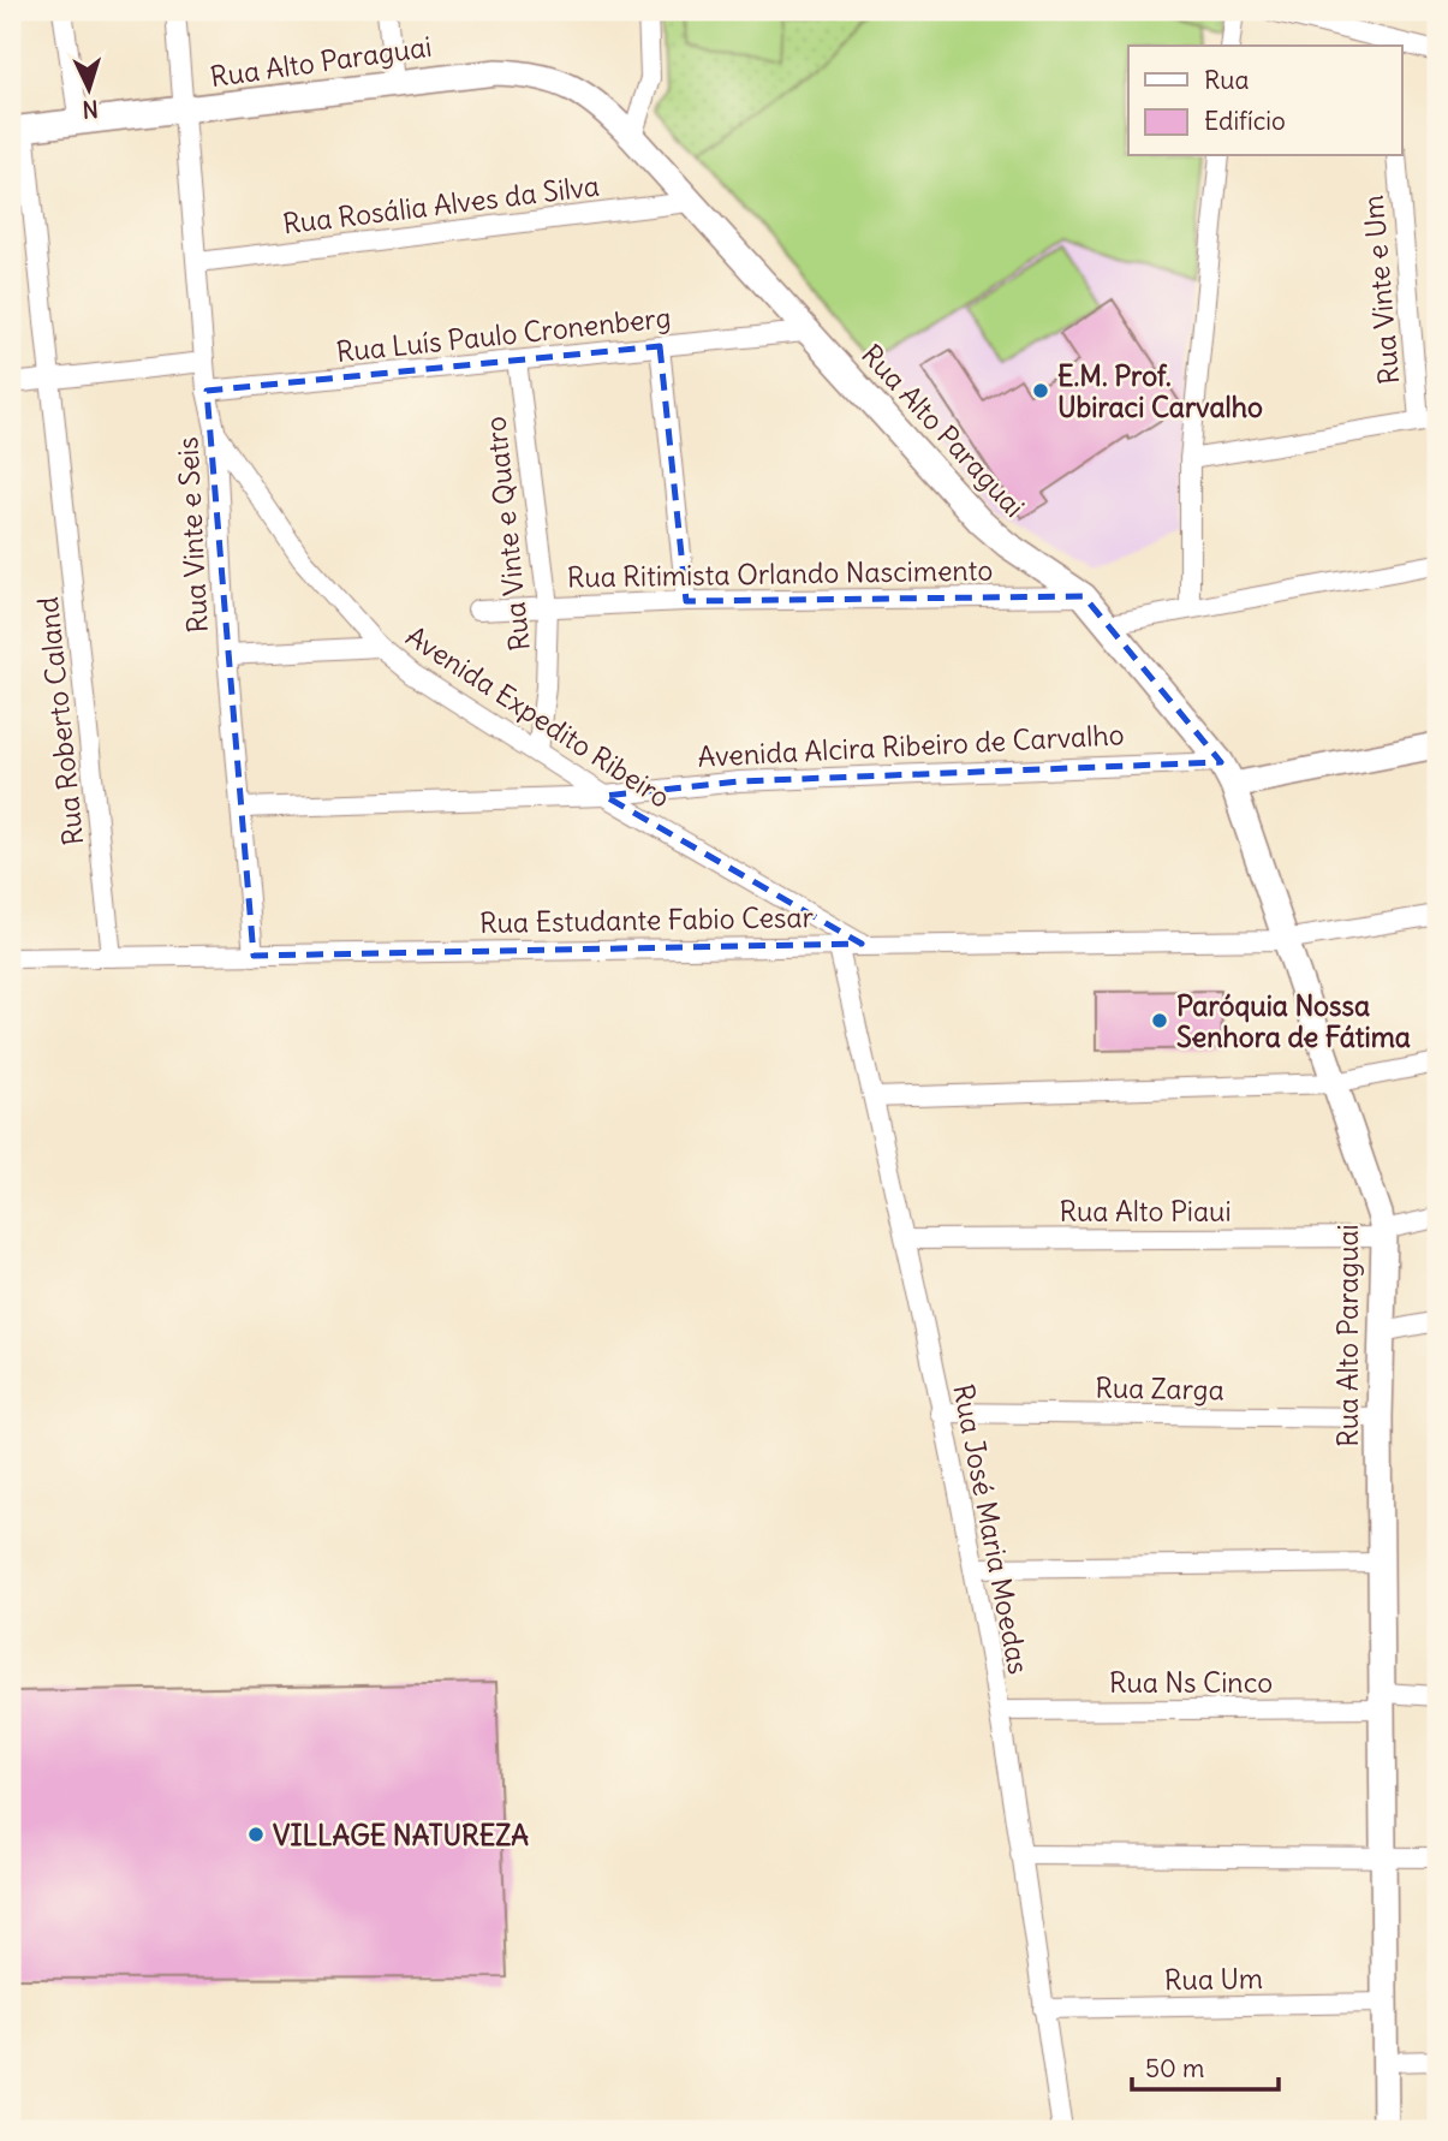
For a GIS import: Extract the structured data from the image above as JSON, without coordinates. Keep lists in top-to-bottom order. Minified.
{"streets":{"street":["Rua Alto Paraguai","Rua Rosália Alves da Silva","Rua Vinte e Um","Rua Luís Paulo Cronenberg","Rua Vinte e Quatro","Rua Vinte e Seis","Rua Ritimista Orlando Nascimento","Avenida Expedito Ribeiro","Rua Roberto Caland","Avenida Alcira Ribeiro de Carvalho","Rua Estudante Fabio Cesar","Rua Alto Piaui","Rua Zarga","Rua José Maria Moedas","Rua Ns Cinco","Rua Um"]},"crossings":[["Rua Alto Paraguai","Rua Rosália Alves da Silva"],["Rua Alto Paraguai","Rua Luís Paulo Cronenberg"],["Rua Alto Paraguai","Rua Vinte e Seis"],["Rua Alto Paraguai","Rua Ritimista Orlando Nascimento"],["Rua Alto Paraguai","Rua Roberto Caland"],["Rua Alto Paraguai","Avenida Alcira Ribeiro de Carvalho"],["Rua Alto Paraguai","Rua Estudante Fabio Cesar"],["Rua Alto Paraguai","Rua Alto Piaui"],["Rua Alto Paraguai","Rua Zarga"],["Rua Alto Paraguai","Rua Ns Cinco"],["Rua Alto Paraguai","Rua Um"],["Rua Rosália Alves da Silva","Rua Vinte e Seis"],["Rua Luís Paulo Cronenberg","Rua Vinte e Quatro"],["Rua Luís Paulo Cronenberg","Rua Vinte e Seis"],["Rua Vinte e Quatro","Rua Ritimista Orlando Nascimento"],["Rua Vinte e Quatro","Avenida Expedito Ribeiro"],["Rua Vinte e Seis","Avenida Expedito Ribeiro"],["Rua Vinte e Seis","Avenida Alcira Ribeiro de Carvalho"],["Rua Vinte e Seis","Rua Estudante Fabio Cesar"],["Avenida Expedito Ribeiro","Avenida Alcira Ribeiro de Carvalho"],["Avenida Expedito Ribeiro","Rua Estudante Fabio Cesar"],["Rua Roberto Caland","Rua Estudante Fabio Cesar"],["Rua Estudante Fabio Cesar","Rua José Maria Moedas"],["Rua Alto Piaui","Rua José Maria Moedas"],["Rua Zarga","Rua José Maria Moedas"],["Rua José Maria Moedas","Rua Ns Cinco"],["Rua José Maria Moedas","Rua Um"]],"places":["E.M. Prof. Ubiraci Carvalho","Paróquia Nossa Senhora de Fátima","VILLAGE NATUREZA"],"legend":["Rua","Edifício"],"scale_bar":"50 m","north":"bottom"}
